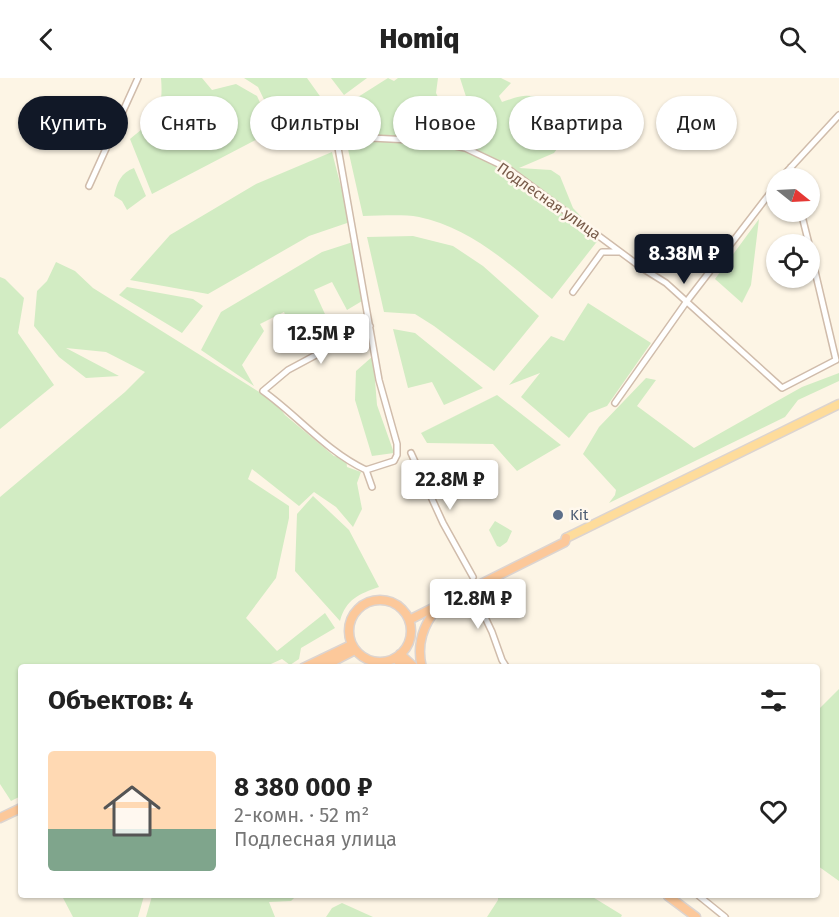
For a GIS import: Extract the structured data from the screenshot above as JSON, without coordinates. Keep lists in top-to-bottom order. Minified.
{"streets":{"street":["Подлесная улица"]},"places":["Kit"],"north":"right","page":{"header":"Homiq","chip":["Купить","Снять","Фильтры","Новое","Квартира","Дом"],"price":["8.38M ₽","12.5M ₽","22.8M ₽","12.8M ₽"],"heading":"Объектов: 4","list":[{"name":"8 380 000 ₽","note":"2-комн. · 52 m² · Подлесная улица"}]}}
